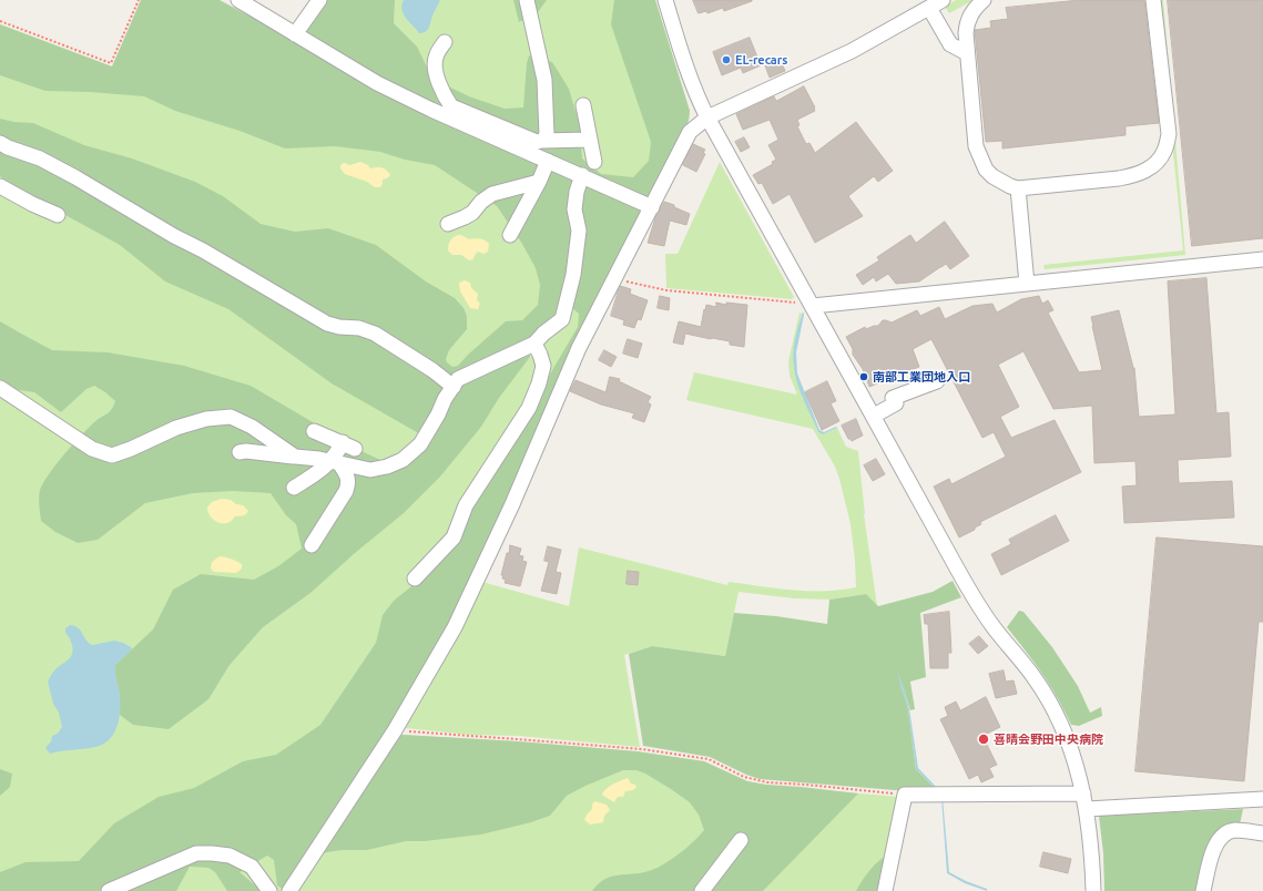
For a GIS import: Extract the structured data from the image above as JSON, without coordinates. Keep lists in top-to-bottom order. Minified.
{"places":["EL-recars","南部工業団地入口","喜晴会野田中央病院"]}
